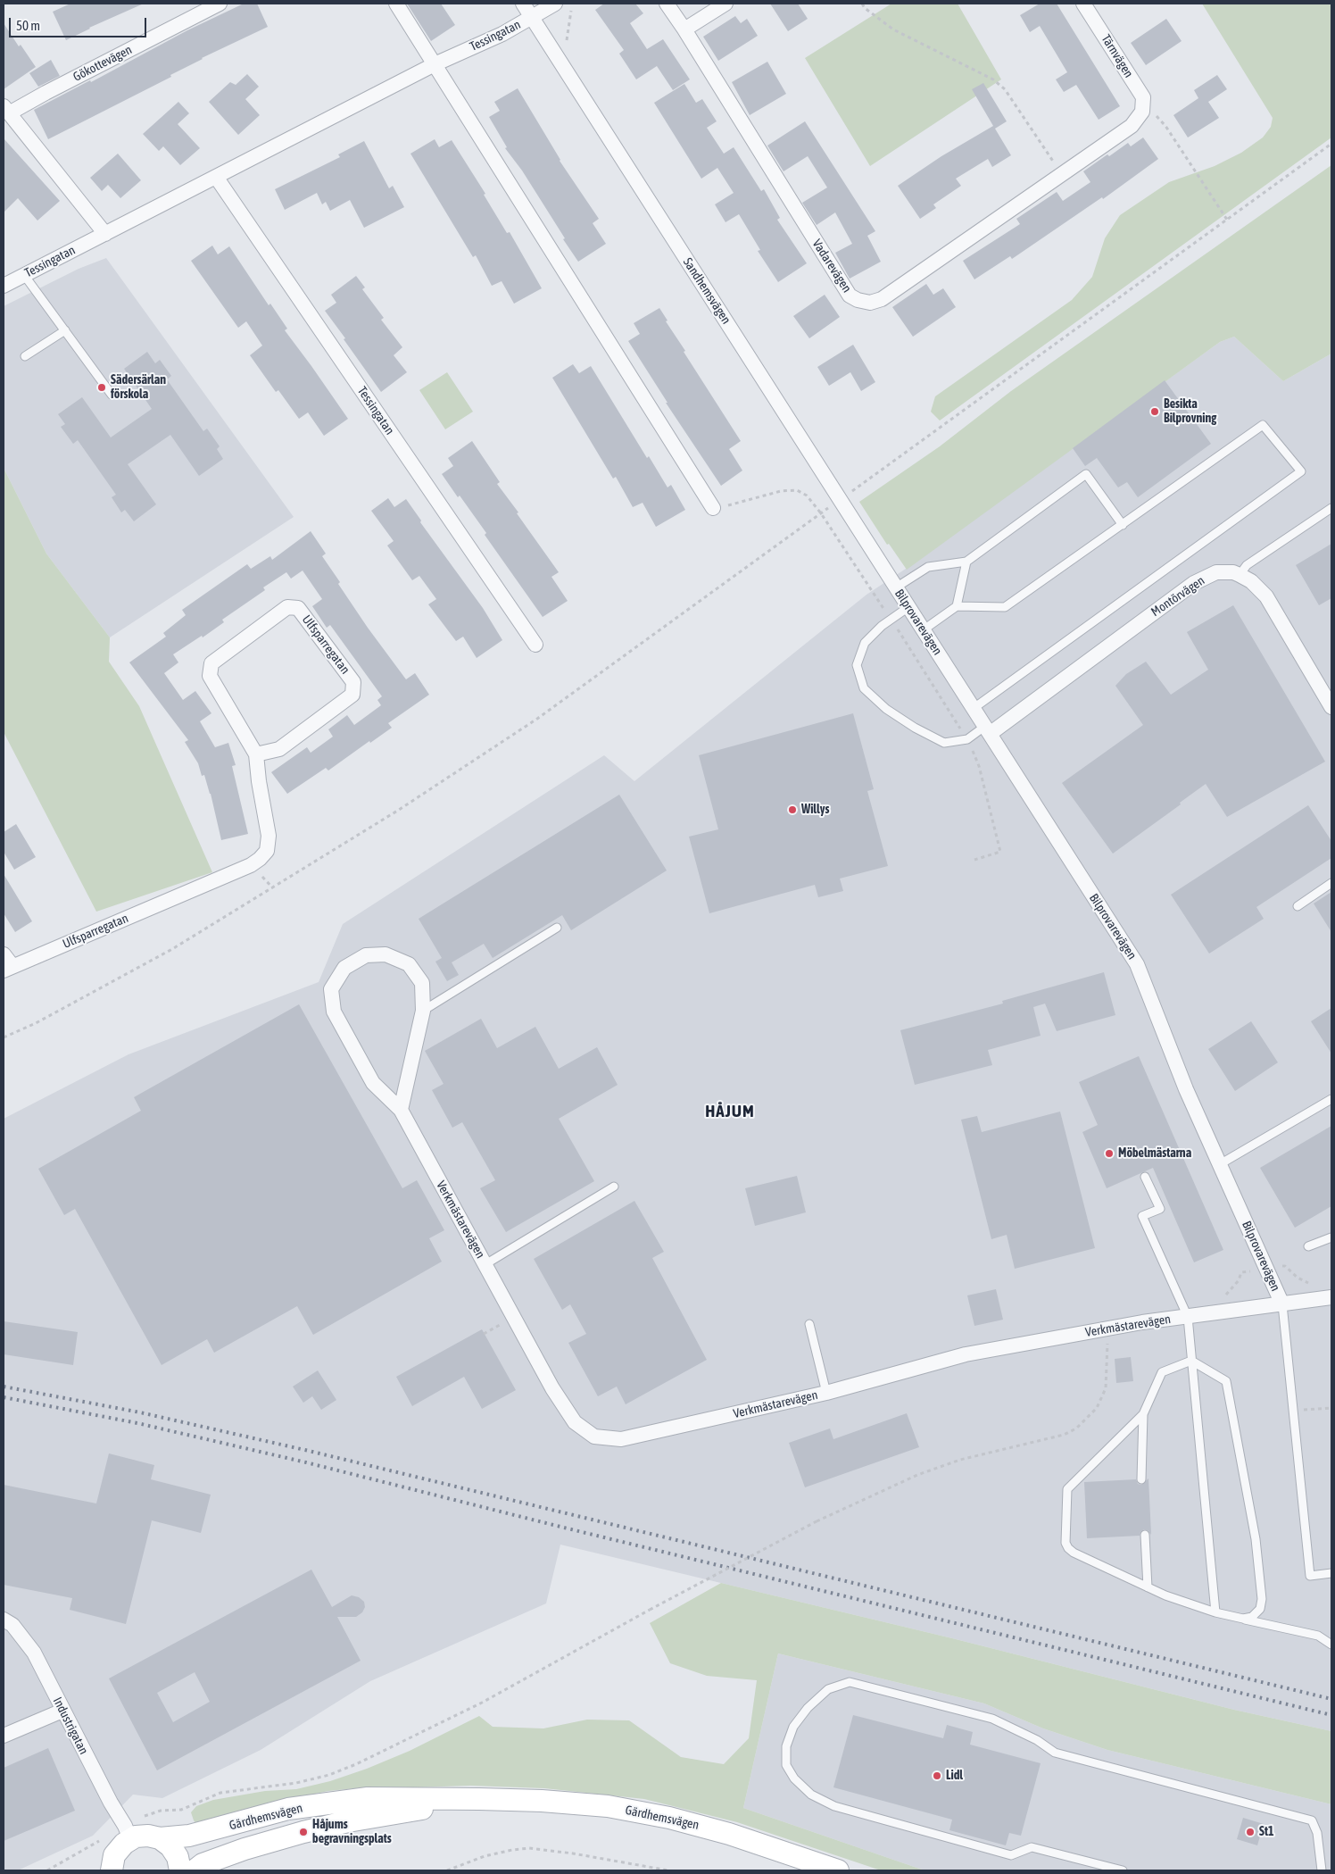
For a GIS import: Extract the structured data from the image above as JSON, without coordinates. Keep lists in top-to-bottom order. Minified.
{"streets":{"main road":["Gärdhemsvägen"],"street":["Tessingatan","Tärnvägen","Gökottevägen","Vadarevägen","Sandhemsvägen","Montörvägen","Bilprovarevägen","Ulfsparregatan","Verkmästarevägen","Industrigatan"]},"crossings":[["Tessingatan","Gökottevägen"],["Tessingatan","Sandhemsvägen"],["Tärnvägen","Vadarevägen"],["Sandhemsvägen","Bilprovarevägen"],["Montörvägen","Bilprovarevägen"],["Bilprovarevägen","Verkmästarevägen"],["Industrigatan","Gärdhemsvägen"]],"districts":["HÅJUM"],"places":["Sädersärlan förskola","Besikta Bilprovning","Willys","Möbelmästarna","Lidl","Håjums begravningsplats","St1"],"scale_bar":"50 m"}
